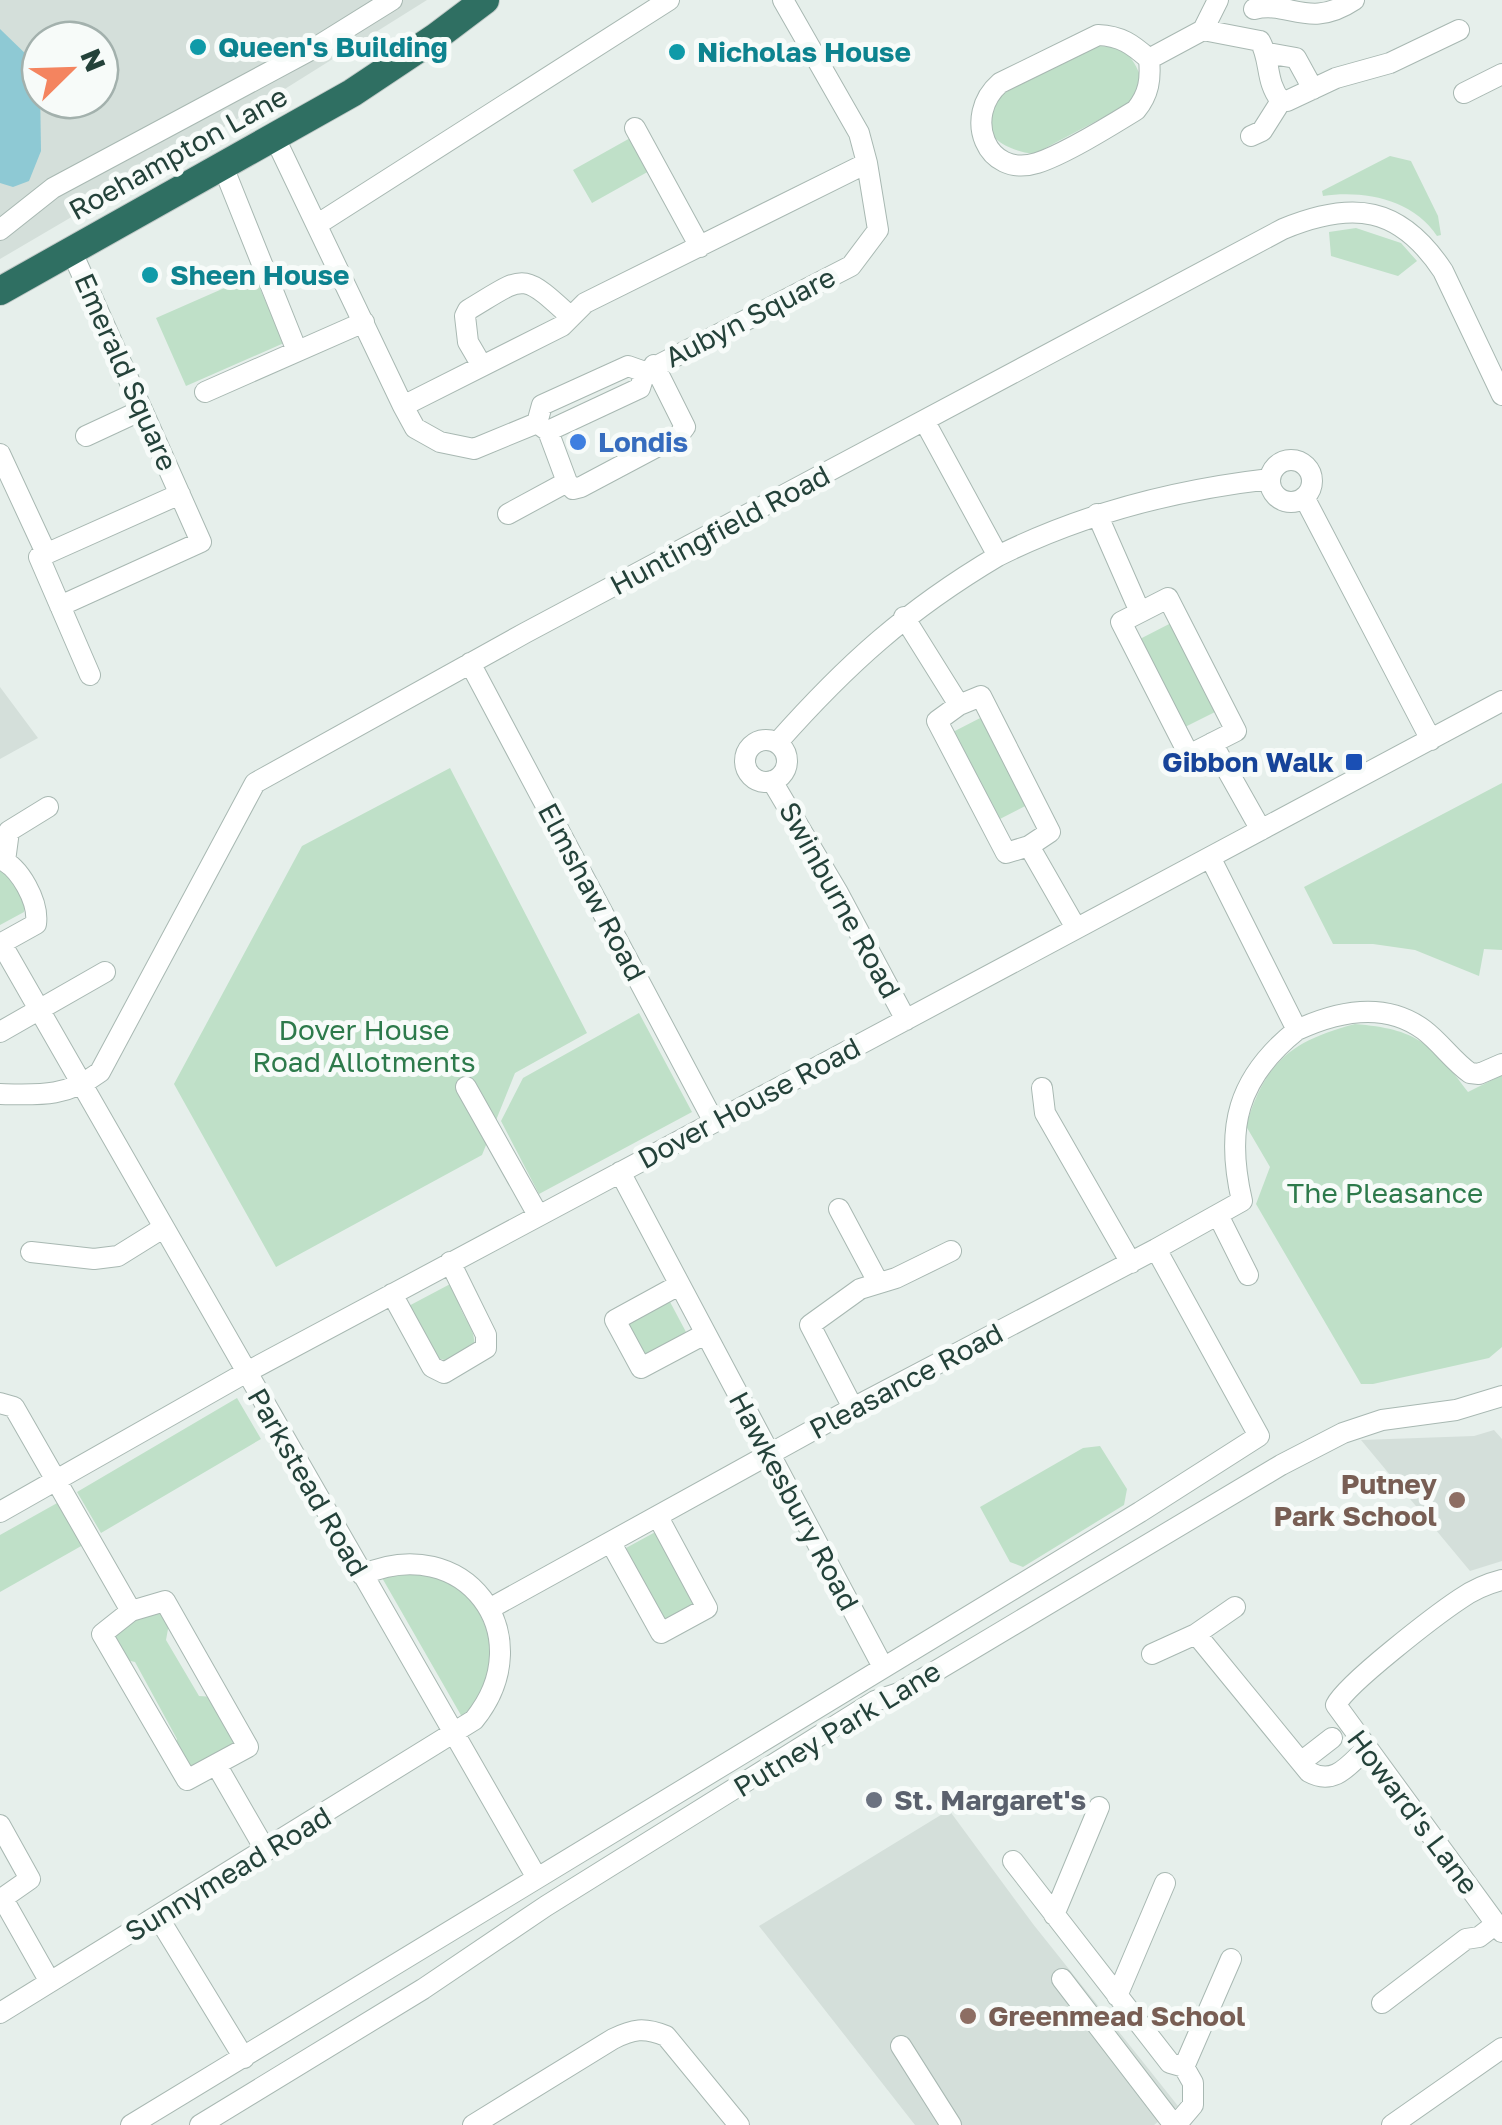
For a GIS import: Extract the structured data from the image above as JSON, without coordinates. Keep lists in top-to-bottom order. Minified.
{"streets":{"highway":["Roehampton Lane"],"street":["Aubyn Square","Emerald Square","Huntingfield Road","Elmshaw Road","Swinburne Road","Dover House Road","Pleasance Road","Parkstead Road","Hawkesbury Road","Putney Park Lane","Howard's Lane","Sunnymead Road"]},"crossings":[["Roehampton Lane","Aubyn Square"],["Roehampton Lane","Emerald Square"],["Huntingfield Road","Elmshaw Road"],["Huntingfield Road","Parkstead Road"],["Elmshaw Road","Dover House Road"],["Swinburne Road","Dover House Road"],["Dover House Road","Parkstead Road"],["Dover House Road","Hawkesbury Road"],["Pleasance Road","Hawkesbury Road"],["Pleasance Road","Putney Park Lane"],["Parkstead Road","Putney Park Lane"],["Parkstead Road","Sunnymead Road"],["Hawkesbury Road","Putney Park Lane"]],"parks":["Dover House Road Allotments","The Pleasance"],"places":{"other":["Queen's Building","Nicholas House","Sheen House","Londis","Putney Park School","St. Margaret's","Greenmead School"],"transit":["Gibbon Walk"]},"north":"top right"}
